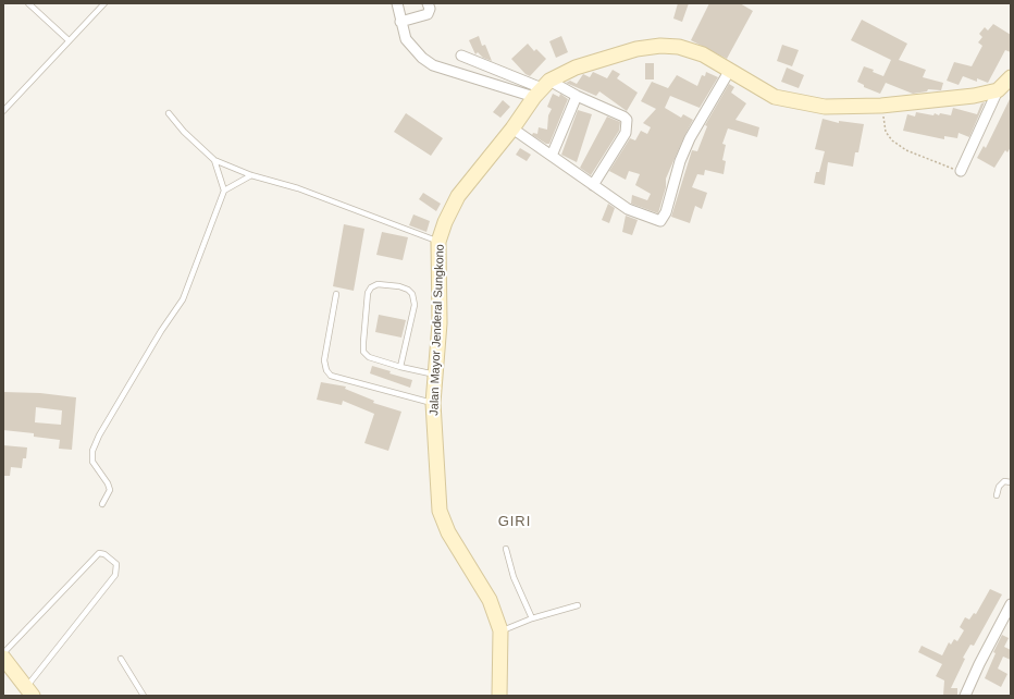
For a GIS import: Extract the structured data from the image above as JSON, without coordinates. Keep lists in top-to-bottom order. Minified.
{"streets":{"main road":["Jalan Mayor Jenderal Sungkono"]},"districts":["GIRI"]}
